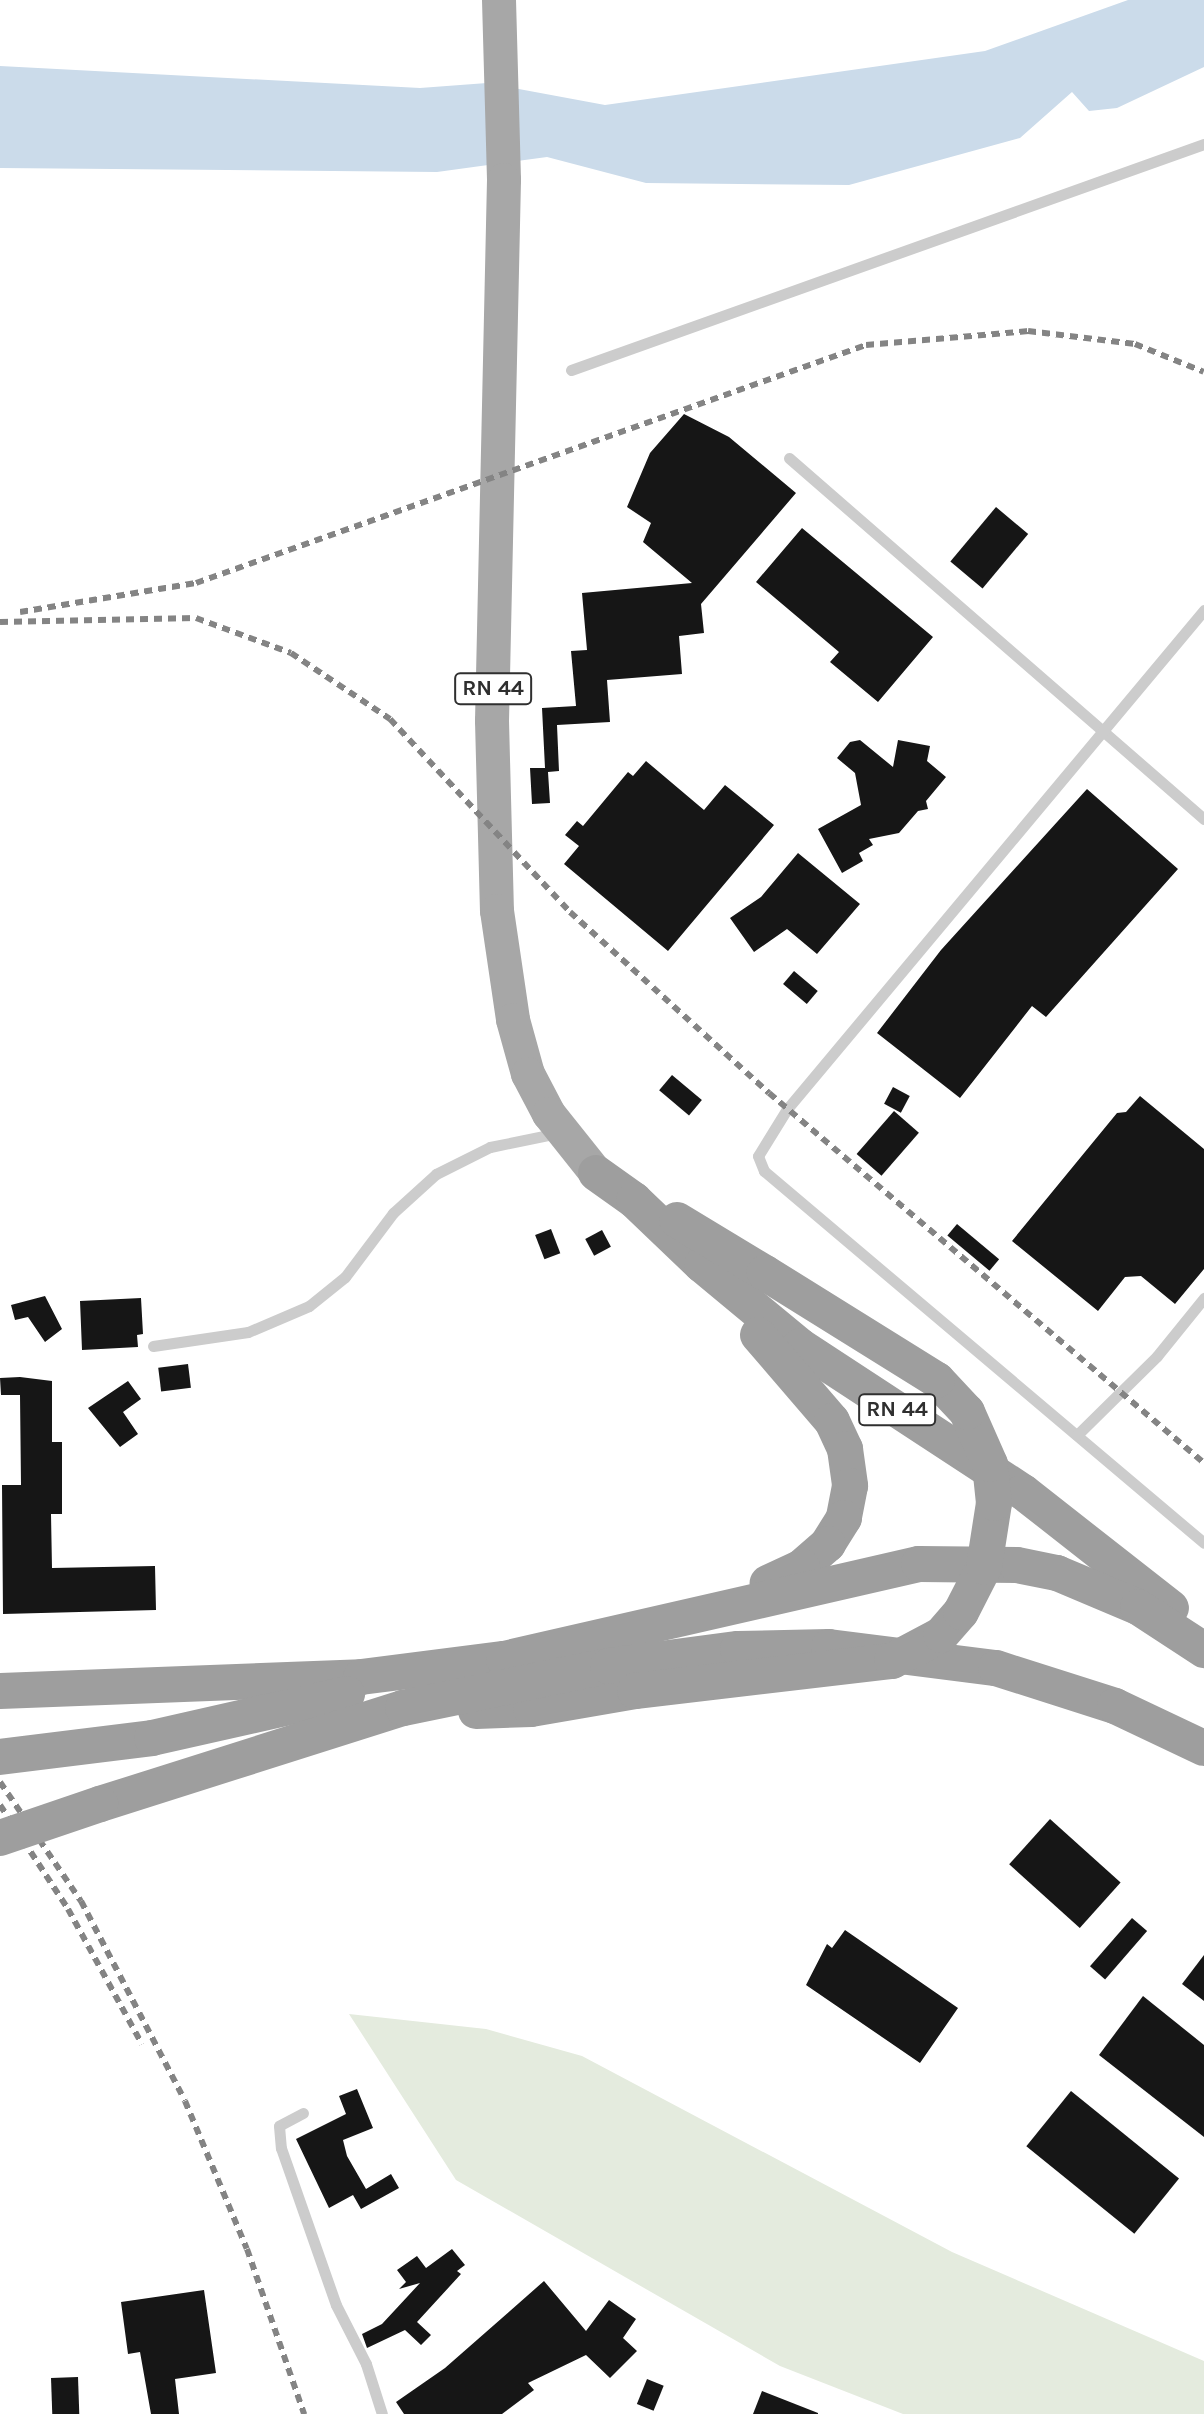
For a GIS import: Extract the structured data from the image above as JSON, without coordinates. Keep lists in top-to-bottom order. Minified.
{"streets":{"highway":["RN 44"]}}
